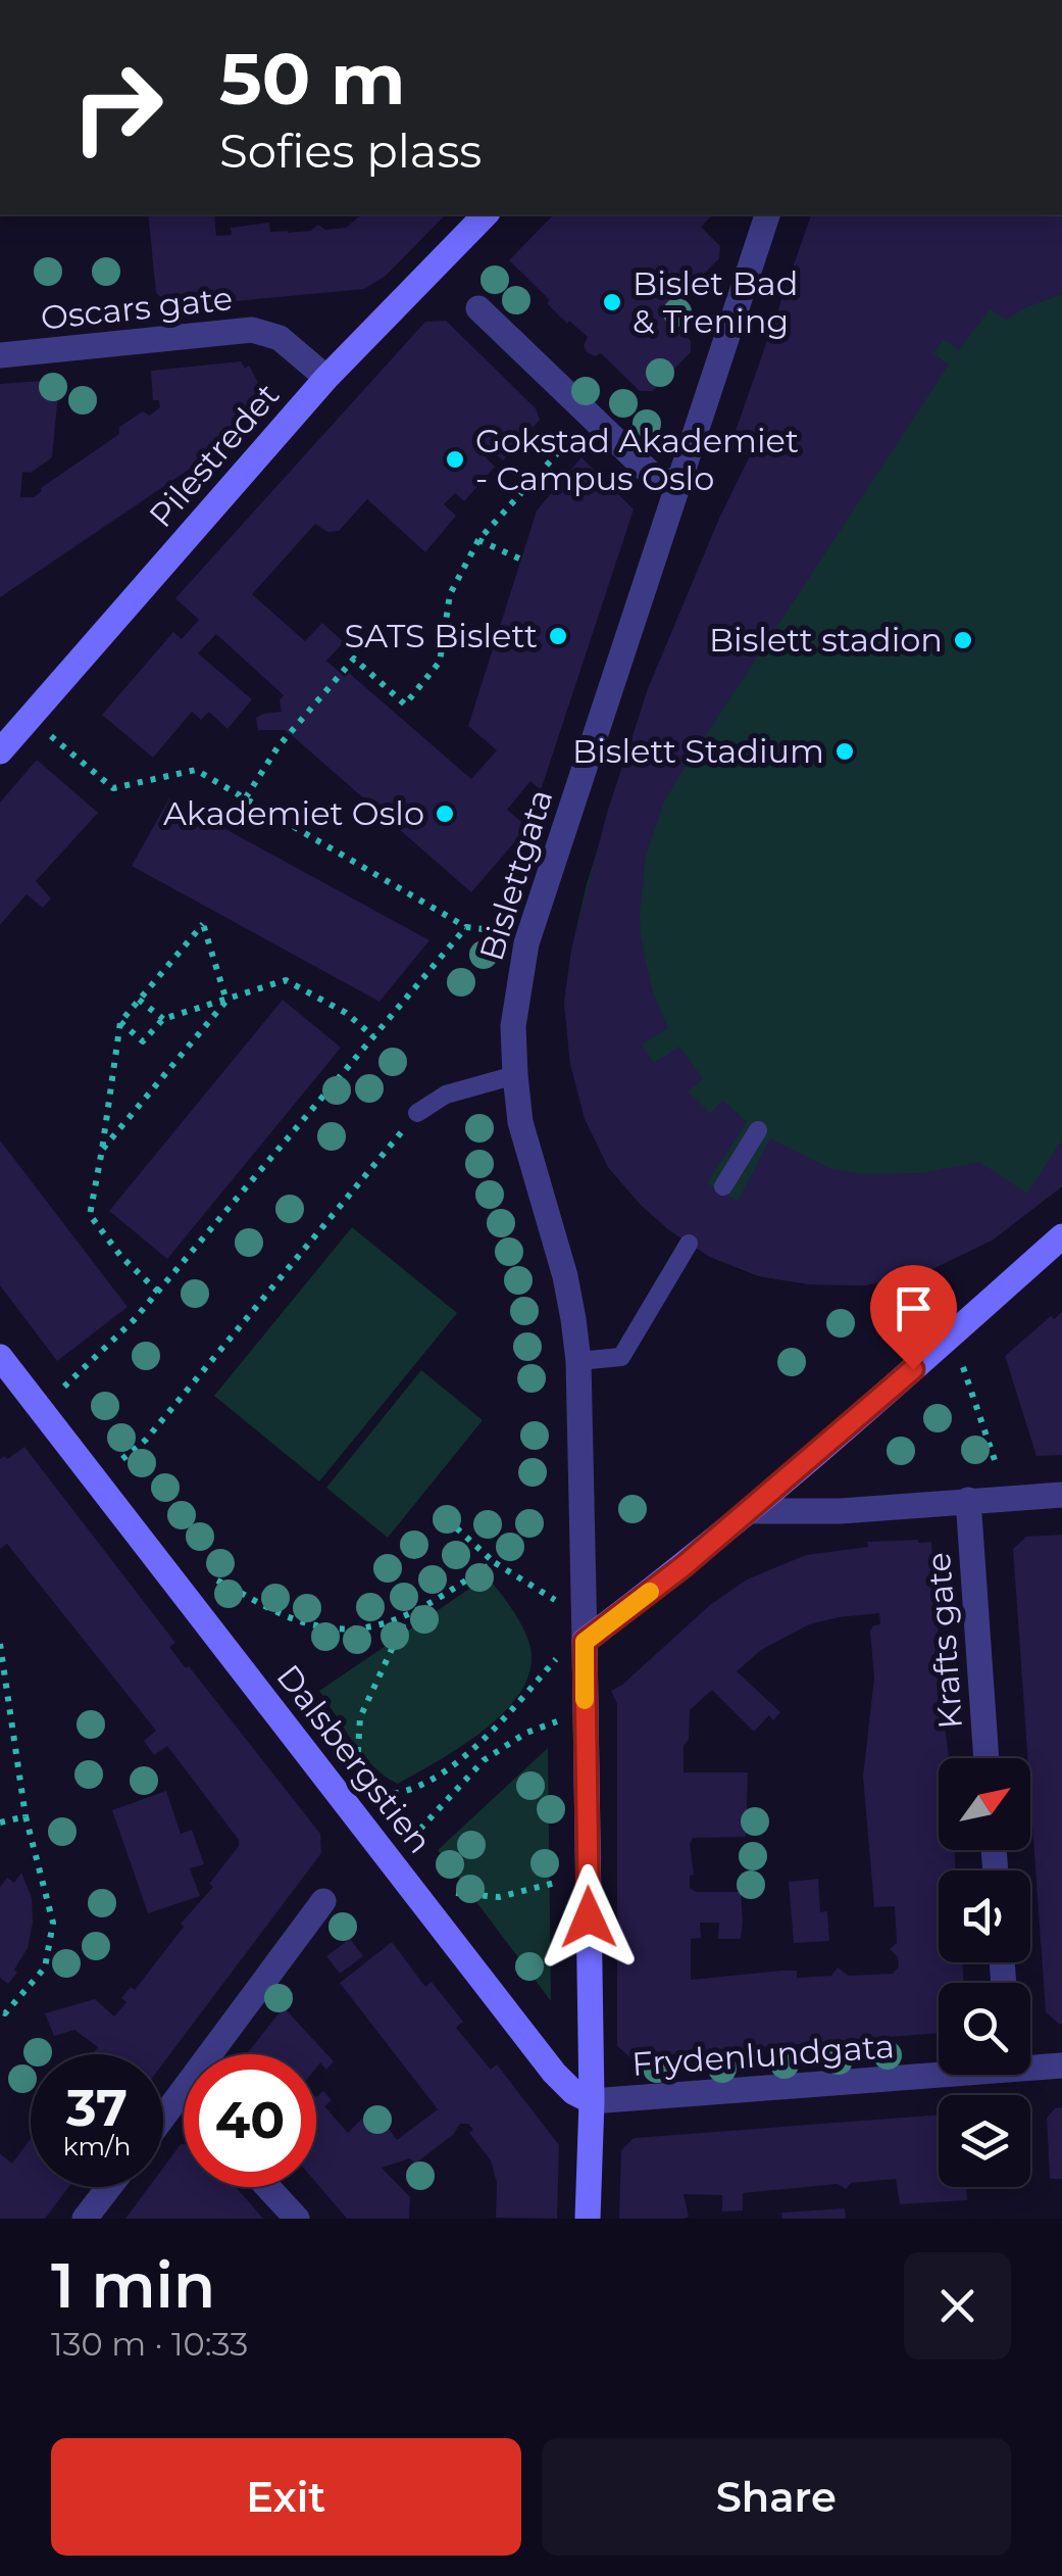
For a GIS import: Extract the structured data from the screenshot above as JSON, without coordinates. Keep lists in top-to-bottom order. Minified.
{"streets":{"street":["Oscars gate","Pilestredet","Bislettgata","Krafts gate","Dalsbergstien","Frydenlundgata"]},"crossings":[["Oscars gate","Pilestredet"],["Dalsbergstien","Frydenlundgata"]],"places":["Bislet Bad & Trening","Gokstad Akademiet - Campus Oslo","SATS Bislett","Bislett stadion","Bislett Stadium","Akademiet Oslo"],"north":"top right","page":{"turn":["50 m","Sofies plass"],"speed":"37 km/h","limit":"40","heading":["1 min","130 m · 10:33"],"buttons":["Exit","Share"]}}
